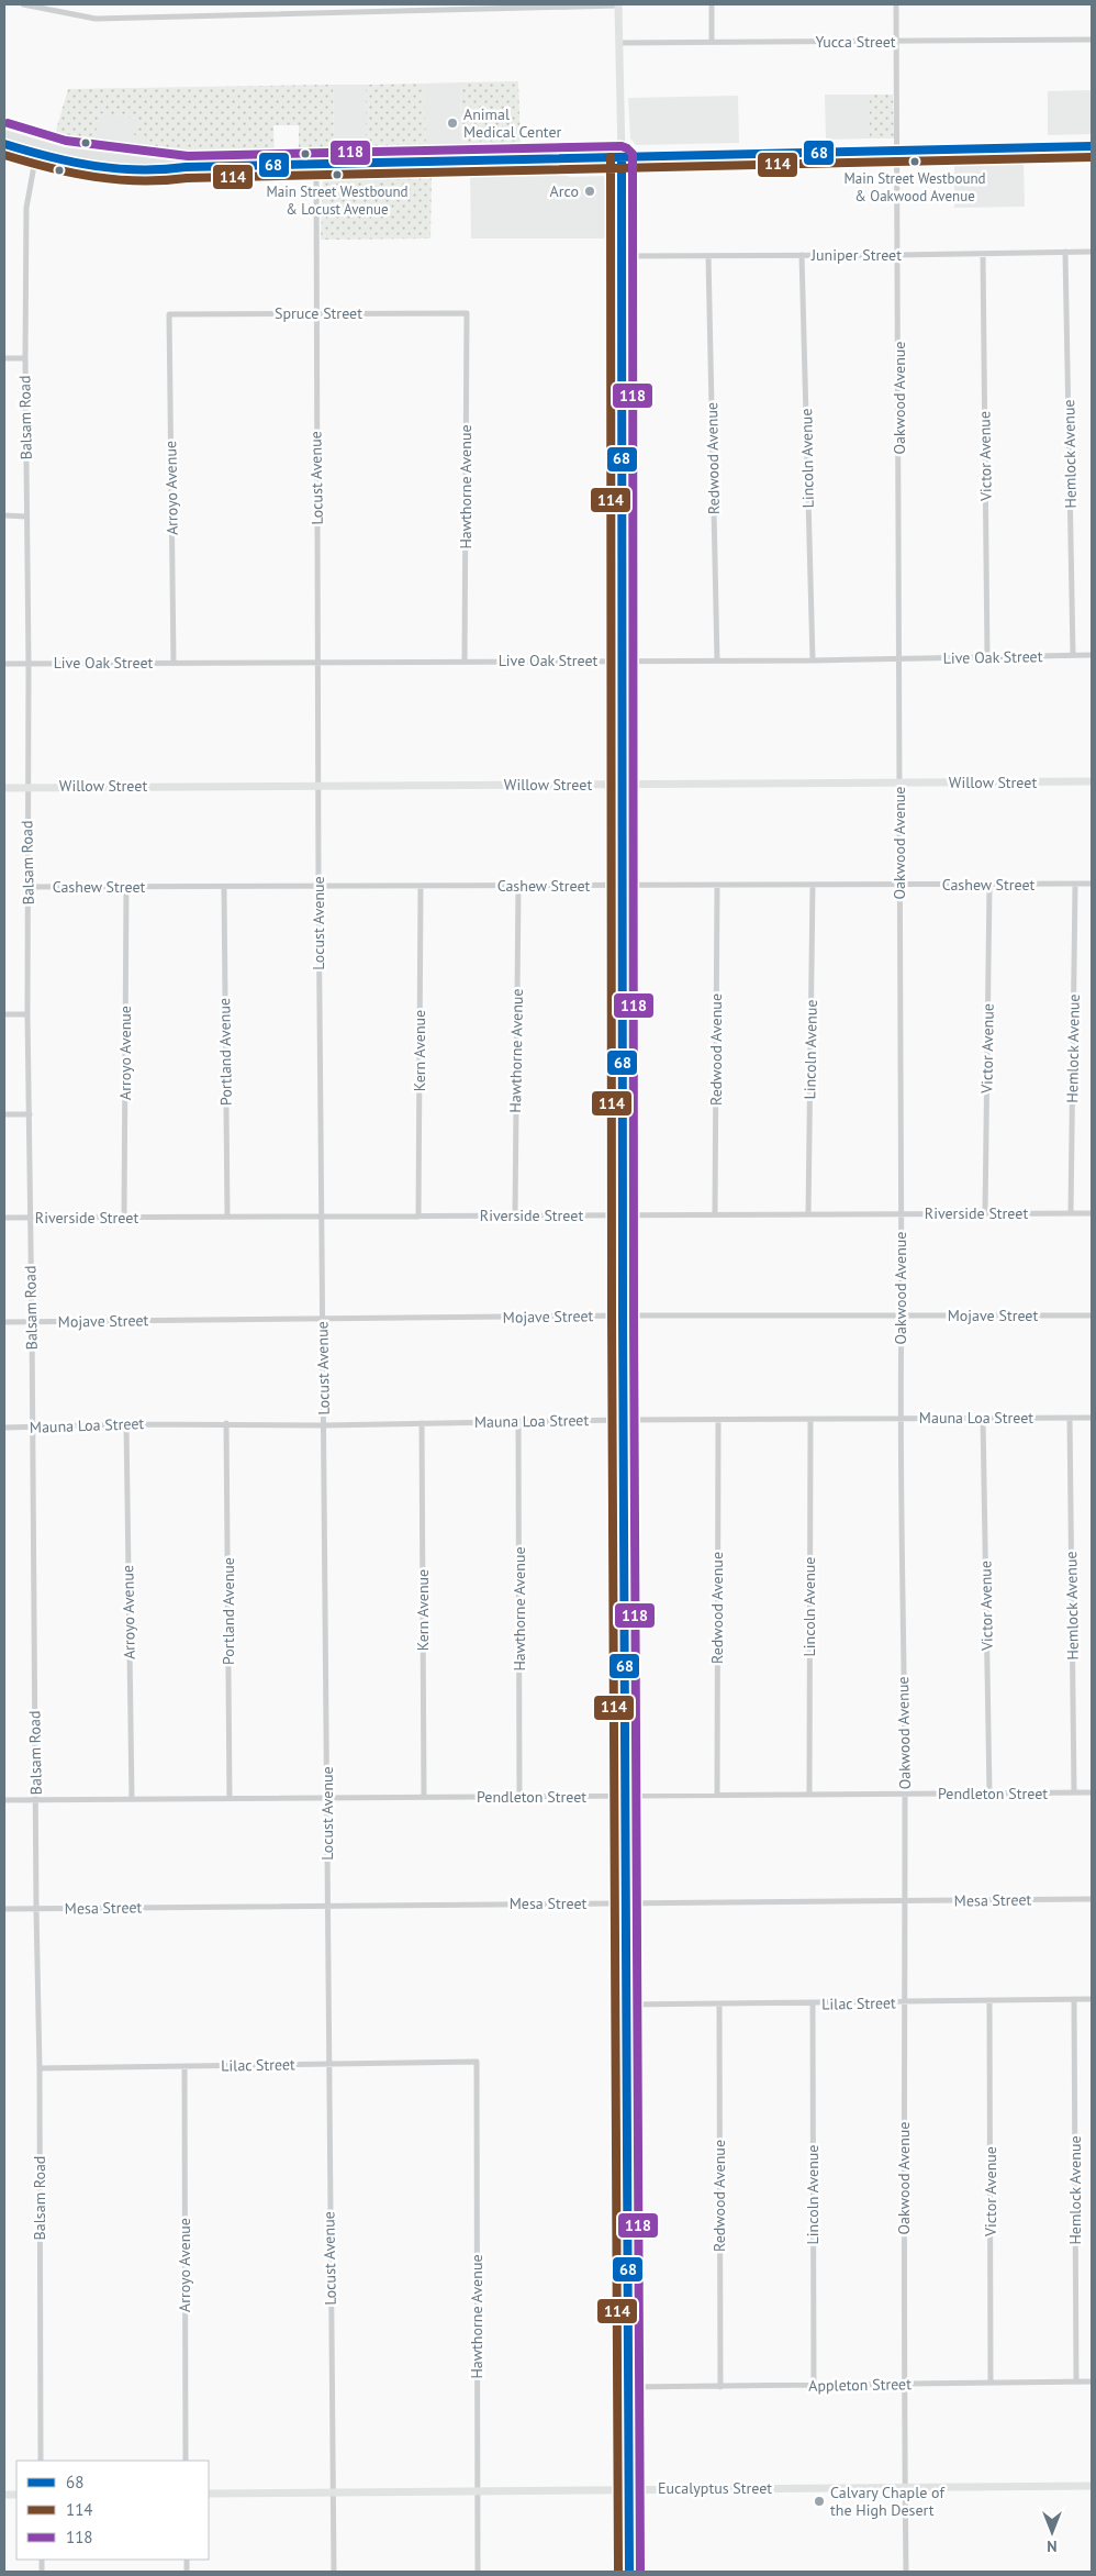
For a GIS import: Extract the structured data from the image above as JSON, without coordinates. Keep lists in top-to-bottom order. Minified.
{"streets":{"street":["Yucca Street","Juniper Street","Spruce Street","Oakwood Avenue","Balsam Road","Hemlock Avenue","Victor Avenue","Redwood Avenue","Lincoln Avenue","Locust Avenue","Hawthorne Avenue","Arroyo Avenue","Live Oak Street","Willow Street","Cashew Street","Kern Avenue","Portland Avenue","Riverside Street","Mojave Street","Mauna Loa Street","Pendleton Street","Mesa Street","Lilac Street","Appleton Street","Eucalyptus Street"]},"crossings":[["Yucca Street","Oakwood Avenue"],["Juniper Street","Oakwood Avenue"],["Juniper Street","Hemlock Avenue"],["Juniper Street","Victor Avenue"],["Juniper Street","Redwood Avenue"],["Juniper Street","Lincoln Avenue"],["Spruce Street","Locust Avenue"],["Spruce Street","Hawthorne Avenue"],["Spruce Street","Arroyo Avenue"],["Oakwood Avenue","Live Oak Street"],["Oakwood Avenue","Willow Street"],["Oakwood Avenue","Cashew Street"],["Oakwood Avenue","Riverside Street"],["Oakwood Avenue","Mojave Street"],["Oakwood Avenue","Mauna Loa Street"],["Oakwood Avenue","Pendleton Street"],["Oakwood Avenue","Mesa Street"],["Oakwood Avenue","Lilac Street"],["Oakwood Avenue","Appleton Street"],["Oakwood Avenue","Eucalyptus Street"],["Balsam Road","Live Oak Street"],["Balsam Road","Willow Street"],["Balsam Road","Cashew Street"],["Balsam Road","Riverside Street"],["Balsam Road","Mojave Street"],["Balsam Road","Mauna Loa Street"],["Balsam Road","Pendleton Street"],["Balsam Road","Mesa Street"],["Balsam Road","Lilac Street"],["Hemlock Avenue","Live Oak Street"],["Hemlock Avenue","Cashew Street"],["Hemlock Avenue","Riverside Street"],["Hemlock Avenue","Mauna Loa Street"],["Hemlock Avenue","Pendleton Street"],["Hemlock Avenue","Lilac Street"],["Hemlock Avenue","Appleton Street"],["Victor Avenue","Live Oak Street"],["Victor Avenue","Cashew Street"],["Victor Avenue","Riverside Street"],["Victor Avenue","Mauna Loa Street"],["Victor Avenue","Pendleton Street"],["Victor Avenue","Lilac Street"],["Victor Avenue","Appleton Street"],["Redwood Avenue","Live Oak Street"],["Redwood Avenue","Cashew Street"],["Redwood Avenue","Riverside Street"],["Redwood Avenue","Mauna Loa Street"],["Redwood Avenue","Pendleton Street"],["Redwood Avenue","Lilac Street"],["Redwood Avenue","Appleton Street"],["Lincoln Avenue","Live Oak Street"],["Lincoln Avenue","Cashew Street"],["Lincoln Avenue","Riverside Street"],["Lincoln Avenue","Mauna Loa Street"],["Lincoln Avenue","Pendleton Street"],["Lincoln Avenue","Lilac Street"],["Lincoln Avenue","Appleton Street"],["Locust Avenue","Live Oak Street"],["Locust Avenue","Willow Street"],["Locust Avenue","Cashew Street"],["Locust Avenue","Riverside Street"],["Locust Avenue","Mojave Street"],["Locust Avenue","Mauna Loa Street"],["Locust Avenue","Pendleton Street"],["Locust Avenue","Mesa Street"],["Locust Avenue","Lilac Street"],["Locust Avenue","Eucalyptus Street"],["Hawthorne Avenue","Live Oak Street"],["Hawthorne Avenue","Cashew Street"],["Hawthorne Avenue","Riverside Street"],["Hawthorne Avenue","Mauna Loa Street"],["Hawthorne Avenue","Pendleton Street"],["Hawthorne Avenue","Lilac Street"],["Hawthorne Avenue","Eucalyptus Street"],["Arroyo Avenue","Live Oak Street"],["Arroyo Avenue","Cashew Street"],["Arroyo Avenue","Riverside Street"],["Arroyo Avenue","Mauna Loa Street"],["Arroyo Avenue","Pendleton Street"],["Arroyo Avenue","Lilac Street"],["Cashew Street","Kern Avenue"],["Cashew Street","Portland Avenue"],["Kern Avenue","Riverside Street"],["Kern Avenue","Mauna Loa Street"],["Kern Avenue","Pendleton Street"],["Portland Avenue","Riverside Street"],["Portland Avenue","Mauna Loa Street"],["Portland Avenue","Pendleton Street"]],"places":["Animal Medical Center","Main Street Westbound & Oakwood Avenue","Main Street Westbound & Locust Avenue","Arco","Calvary Chaple of the High Desert"],"lines":["transit line 118","transit line 68","transit line 114"],"legend":["68","114","118"],"north":"bottom"}
